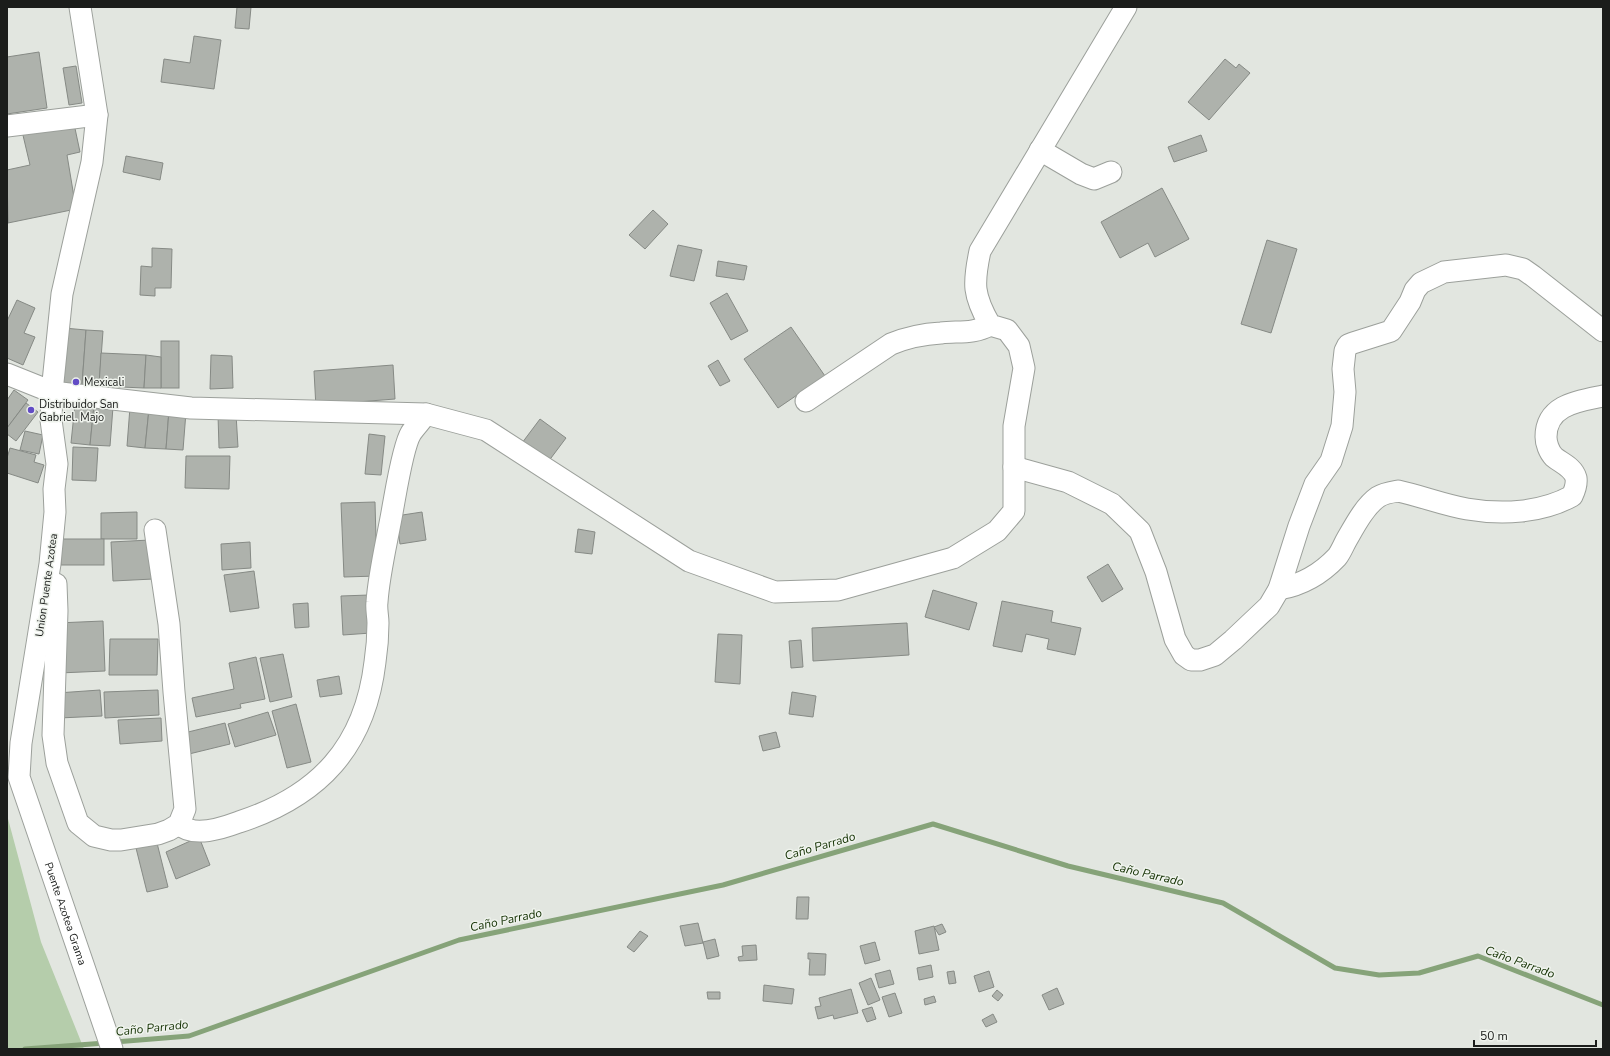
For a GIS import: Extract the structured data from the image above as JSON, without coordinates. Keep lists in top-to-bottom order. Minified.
{"streets":{"street":["Union Puente Azotea","Puente Azotea Grama"]},"crossings":[["Union Puente Azotea","Puente Azotea Grama"]],"water":["Caño Parrado"],"places":["Mexicali","Distribuidor San Gabriel. Majo"],"scale_bar":"50 m"}
